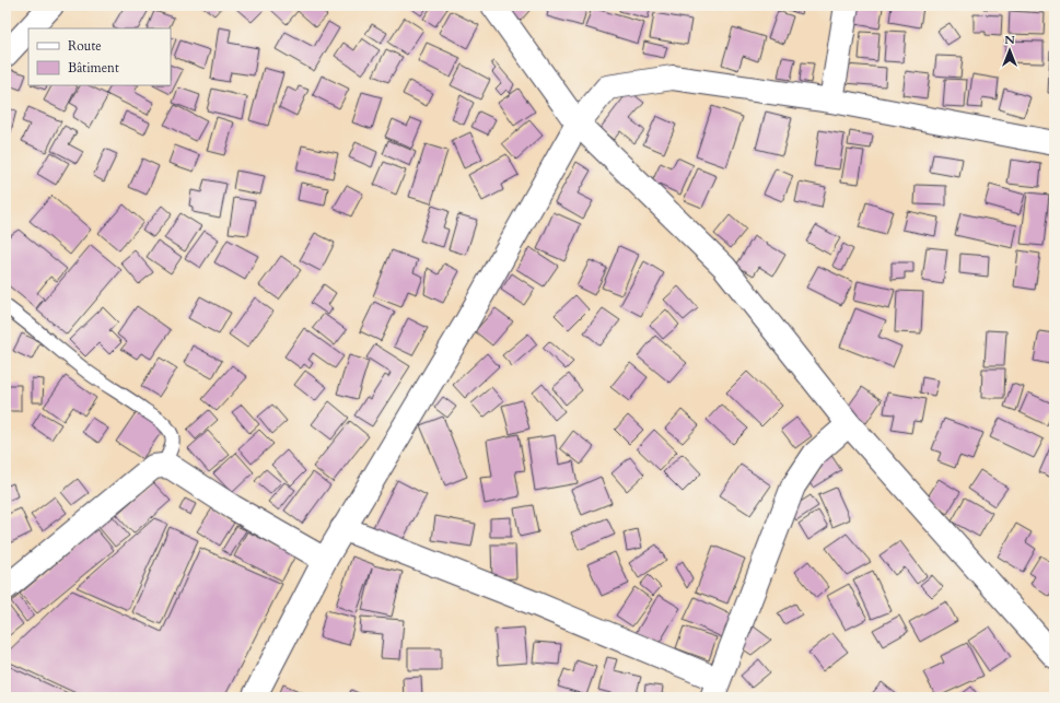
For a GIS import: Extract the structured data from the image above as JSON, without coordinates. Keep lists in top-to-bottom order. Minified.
{"legend":["Route","Bâtiment"],"north":"top"}
